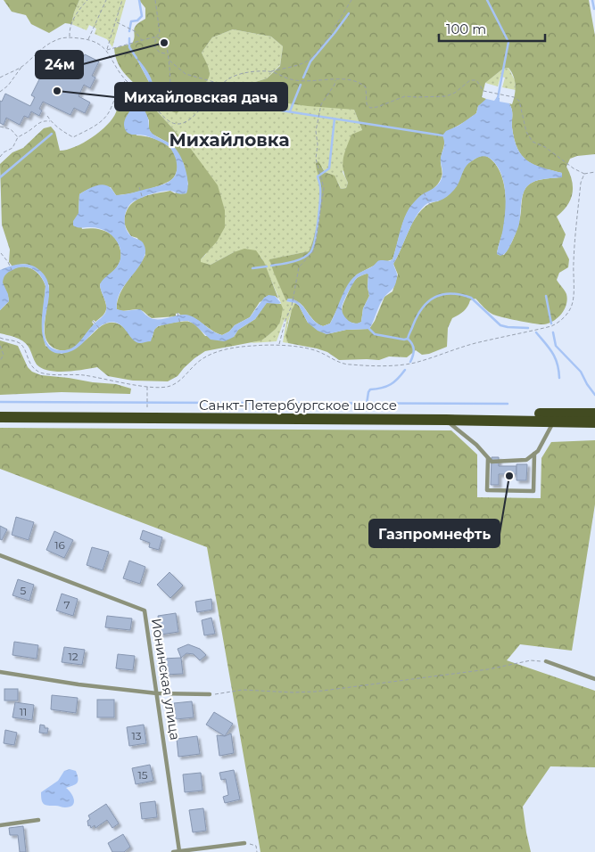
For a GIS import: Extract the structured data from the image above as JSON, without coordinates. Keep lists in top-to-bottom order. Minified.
{"streets":{"main road":["Санкт-Петербургское шоссе"],"lane":["Ионинская улица"]},"districts":["Михайловка"],"places":["24м","Михайловская дача","Газпромнефть"],"house_numbers":["16","5","7","12","11","13","15"],"scale_bar":"100 m"}
